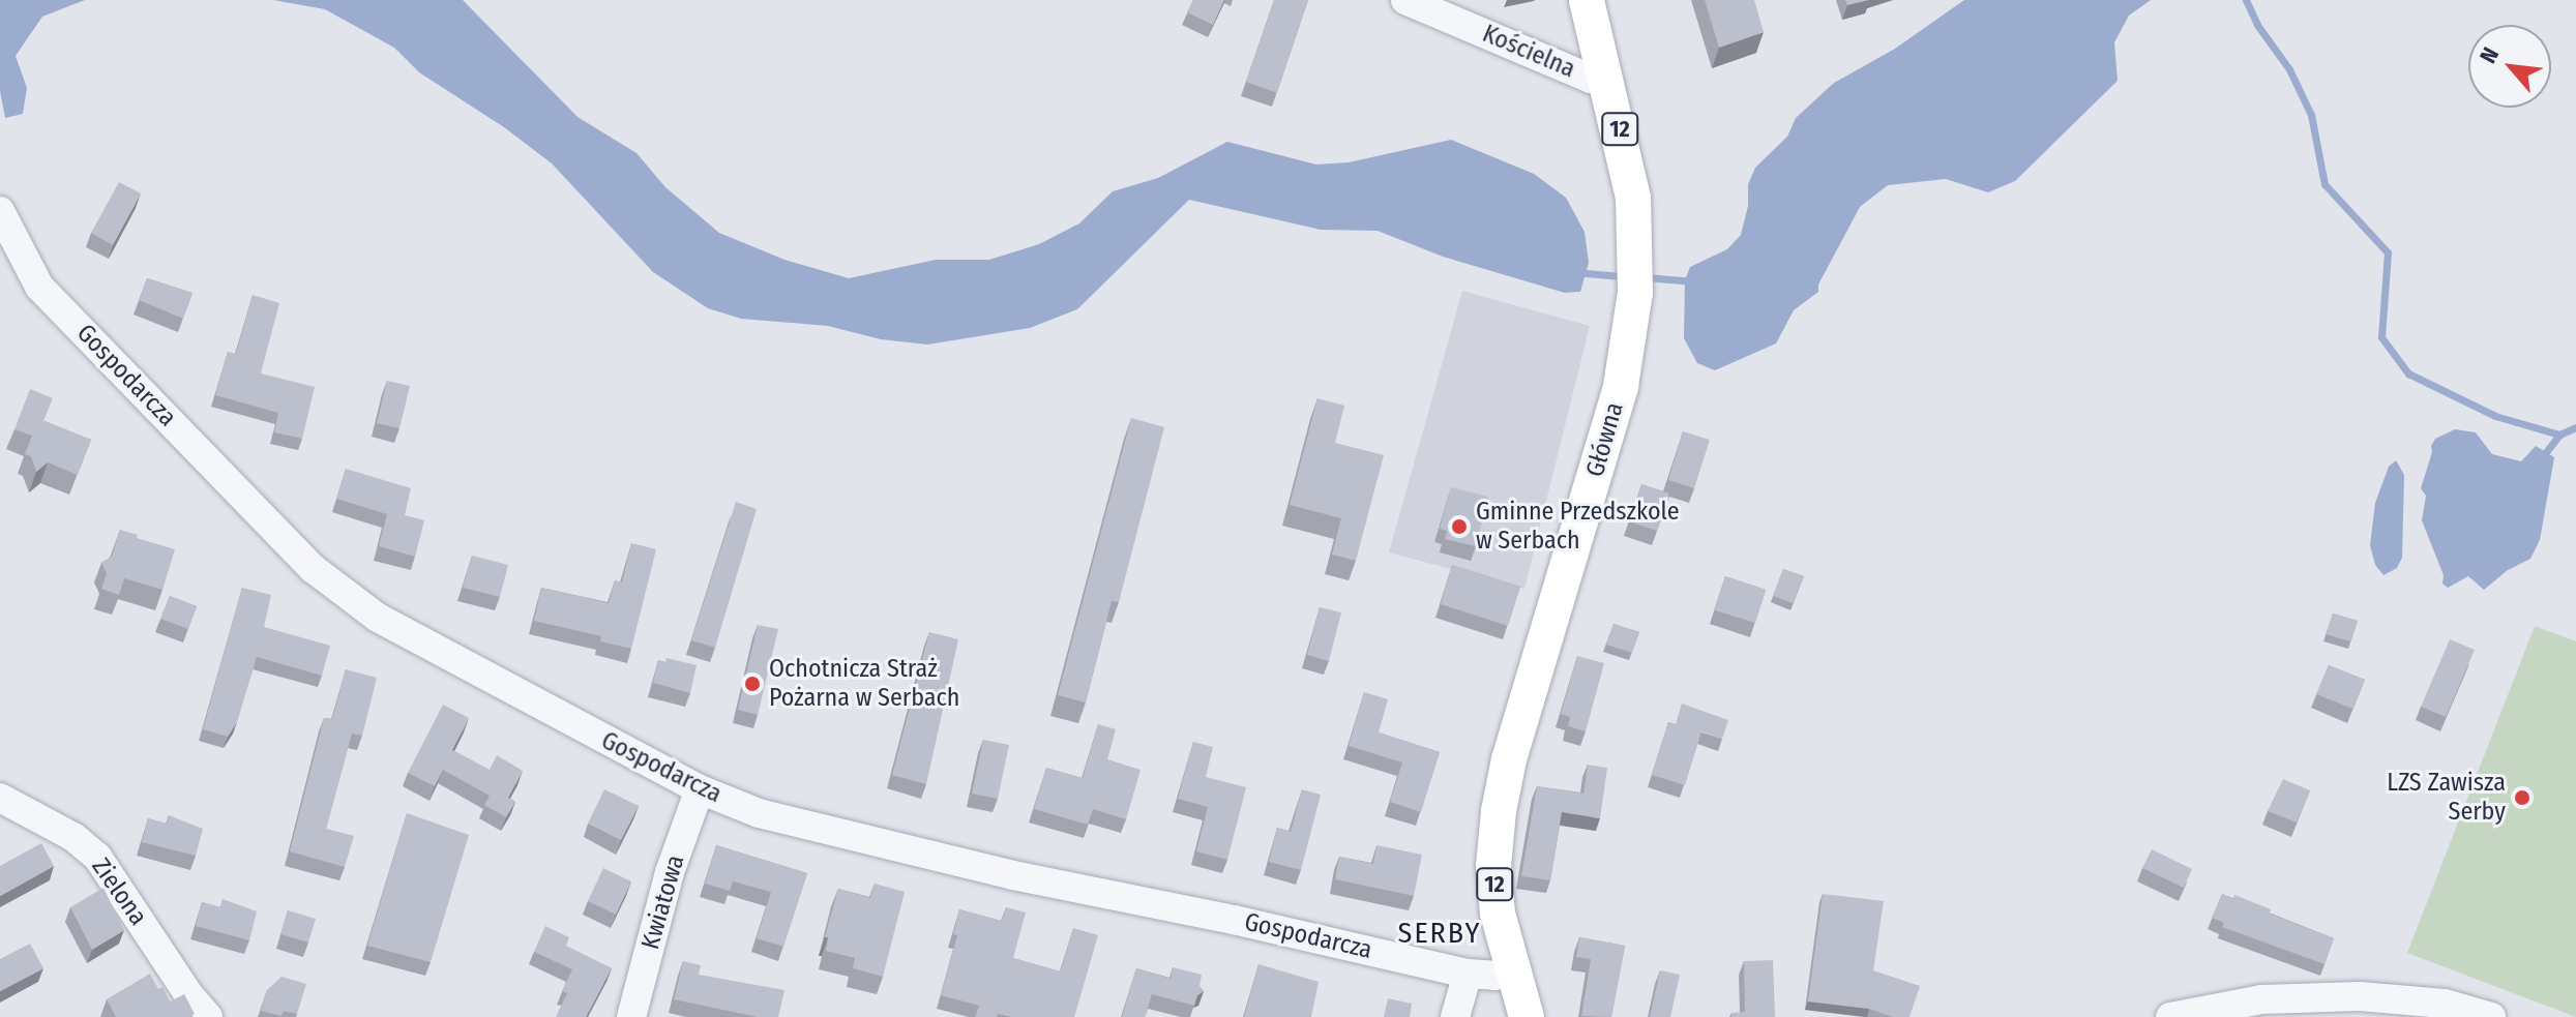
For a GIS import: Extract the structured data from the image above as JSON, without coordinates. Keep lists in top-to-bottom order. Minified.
{"streets":{"main road":["12","Główna"],"street":["Kościelna","Gospodarcza","Zielona","Kwiatowa"]},"crossings":[["Kościelna","Główna"],["Gospodarcza","Główna"],["Gospodarcza","Kwiatowa"]],"districts":["SERBY"],"places":["Gminne Przedszkole w Serbach","Ochotnicza Straż Pożarna w Serbach","LZS Zawisza Serby"],"north":"top left"}
